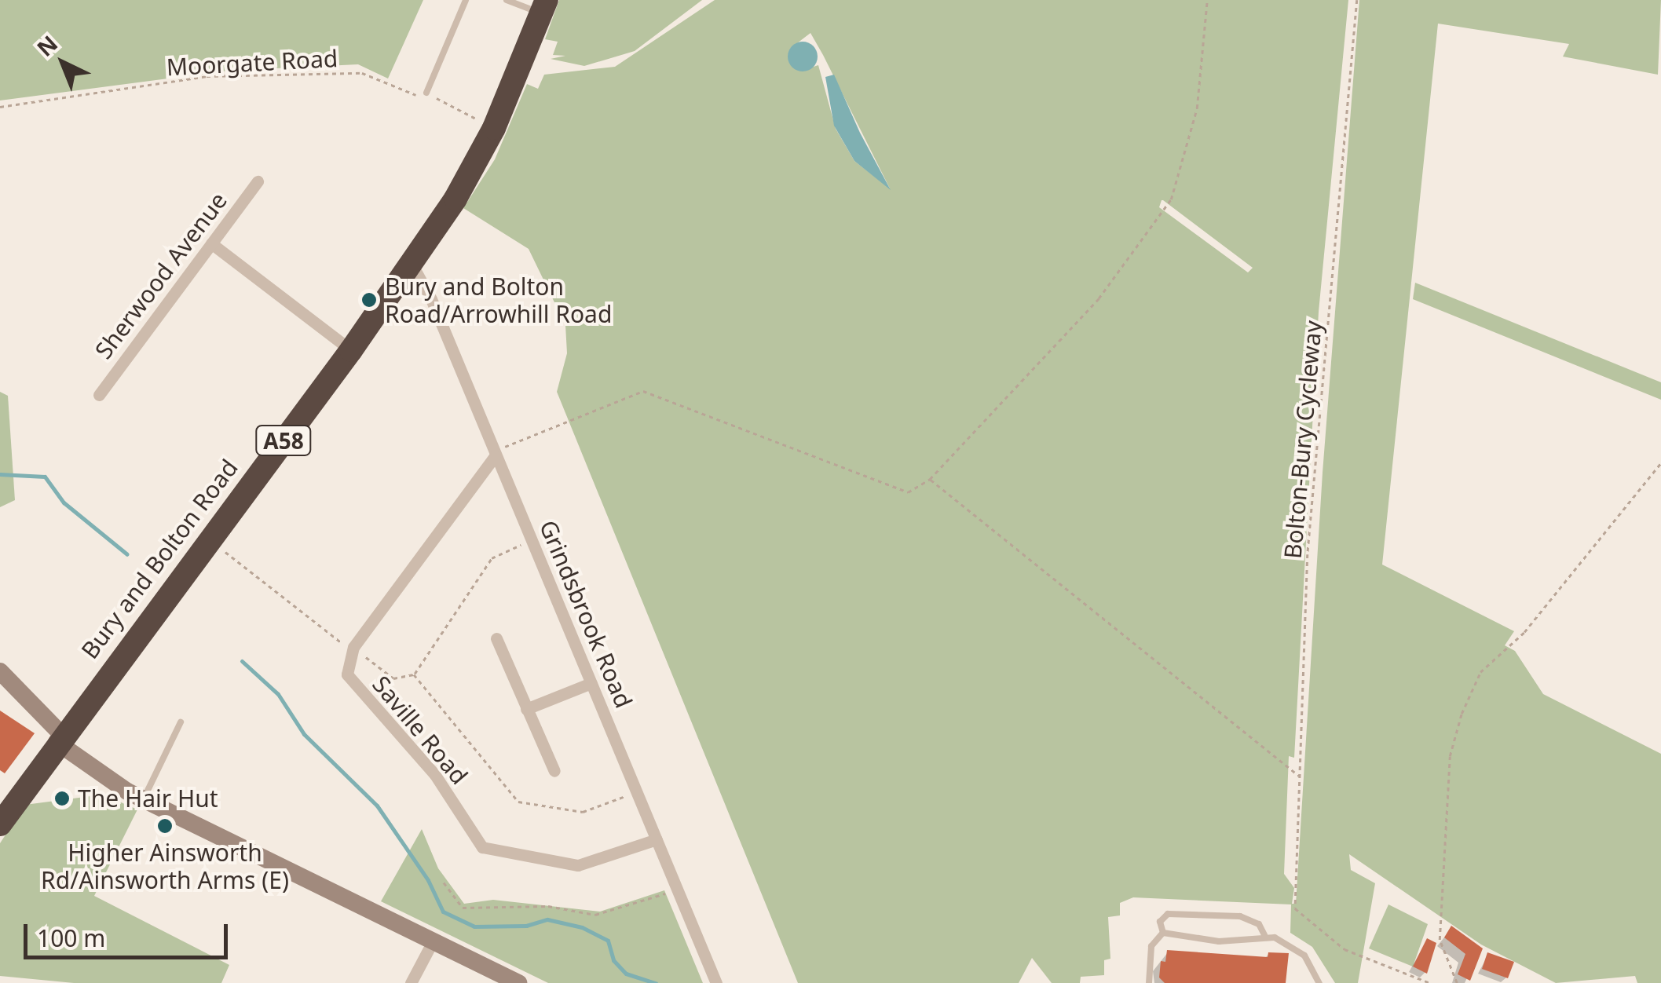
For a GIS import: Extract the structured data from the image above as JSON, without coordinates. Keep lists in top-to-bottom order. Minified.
{"streets":{"highway":["A58","Bury and Bolton Road"],"street":["Sherwood Avenue","Grindsbrook Road","Saville Road"],"path":["Moorgate Road","Bolton-Bury Cycleway"]},"crossings":[["Moorgate Road","Bury and Bolton Road"],["Bury and Bolton Road","Grindsbrook Road"],["Grindsbrook Road","Saville Road"]],"places":["Bury and Bolton Road/Arrowhill Road","The Hair Hut","Higher Ainsworth Rd/Ainsworth Arms (E)"],"scale_bar":"100 m","north":"top left"}
